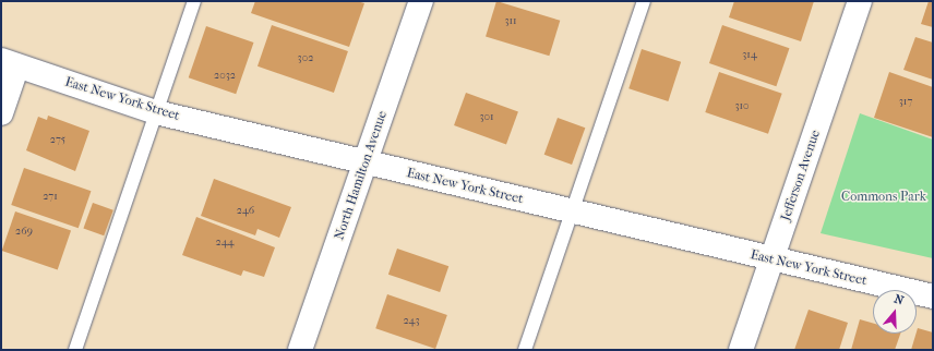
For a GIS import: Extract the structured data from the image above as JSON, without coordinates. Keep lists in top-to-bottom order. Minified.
{"streets":{"main road":["East New York Street","North Hamilton Avenue","Jefferson Avenue"]},"crossings":[["East New York Street","North Hamilton Avenue"],["East New York Street","Jefferson Avenue"]],"parks":["Commons Park"],"house_numbers":["311","314","302","2032","317","310","301","275","271","246","269","244","243"],"north":"top"}
